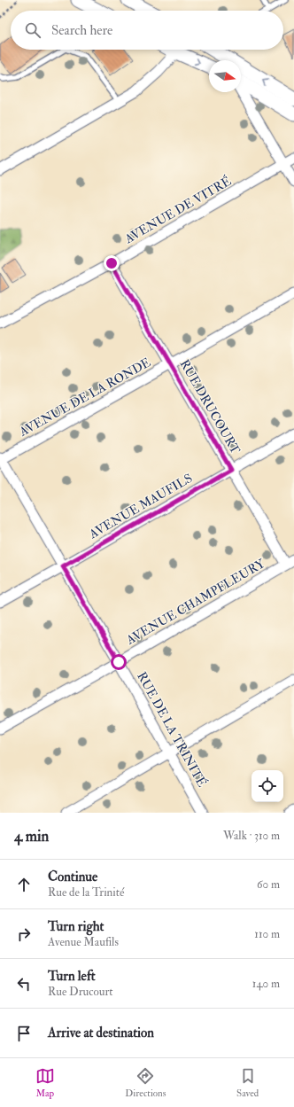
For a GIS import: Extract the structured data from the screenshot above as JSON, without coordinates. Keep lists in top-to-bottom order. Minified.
{"streets":{"street":["AVENUE DE VITRÉ","AVENUE DE LA RONDE","RUE DRUCOURT","AVENUE MAUFILS","AVENUE CHAMPFLEURY","RUE DE LA TRINITÉ"]},"crossings":[["AVENUE DE VITRÉ","RUE DRUCOURT"],["AVENUE DE LA RONDE","RUE DRUCOURT"],["AVENUE DE LA RONDE","RUE DE LA TRINITÉ"],["RUE DRUCOURT","AVENUE MAUFILS"],["RUE DRUCOURT","AVENUE CHAMPFLEURY"],["AVENUE MAUFILS","RUE DE LA TRINITÉ"],["AVENUE CHAMPFLEURY","RUE DE LA TRINITÉ"]],"north":"right","page":{"search":"Search here","heading":["4 min","Walk · 310 m"],"list":[["Continue","Rue de la Trinité","60 m"],["Turn right","Avenue Maufils","110 m"],["Turn left","Rue Drucourt","140 m"],"Arrive at destination"],"nav":["Map","Directions","Saved"]}}
